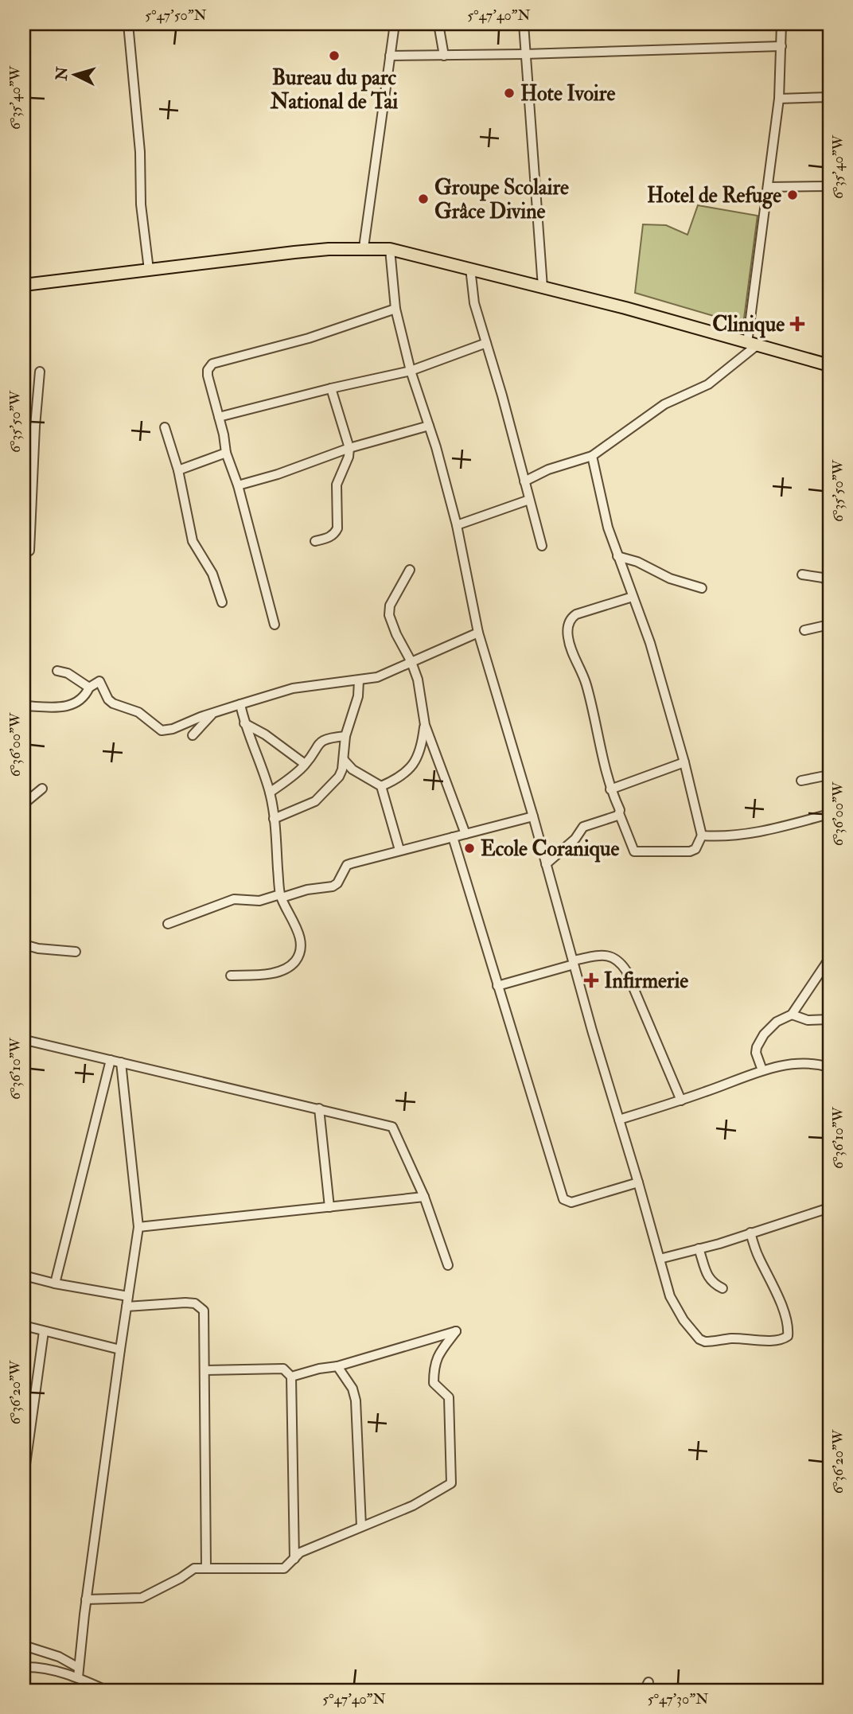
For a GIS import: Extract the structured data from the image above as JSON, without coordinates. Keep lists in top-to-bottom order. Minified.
{"places":{"other":["Bureau du parc National de Tai","Hote Ivoire","Hotel de Refuge","Groupe Scolaire Grâce Divine","Ecole Coranique"],"health":["Clinique","Infirmerie"]},"north":"left","coordinates":["5°47'50\"N","5°47'40\"N","6°35'40\"W","6°35'50\"W","6°36'00\"W","6°36'10\"W","6°36'20\"W","5°47'30\"N"]}
